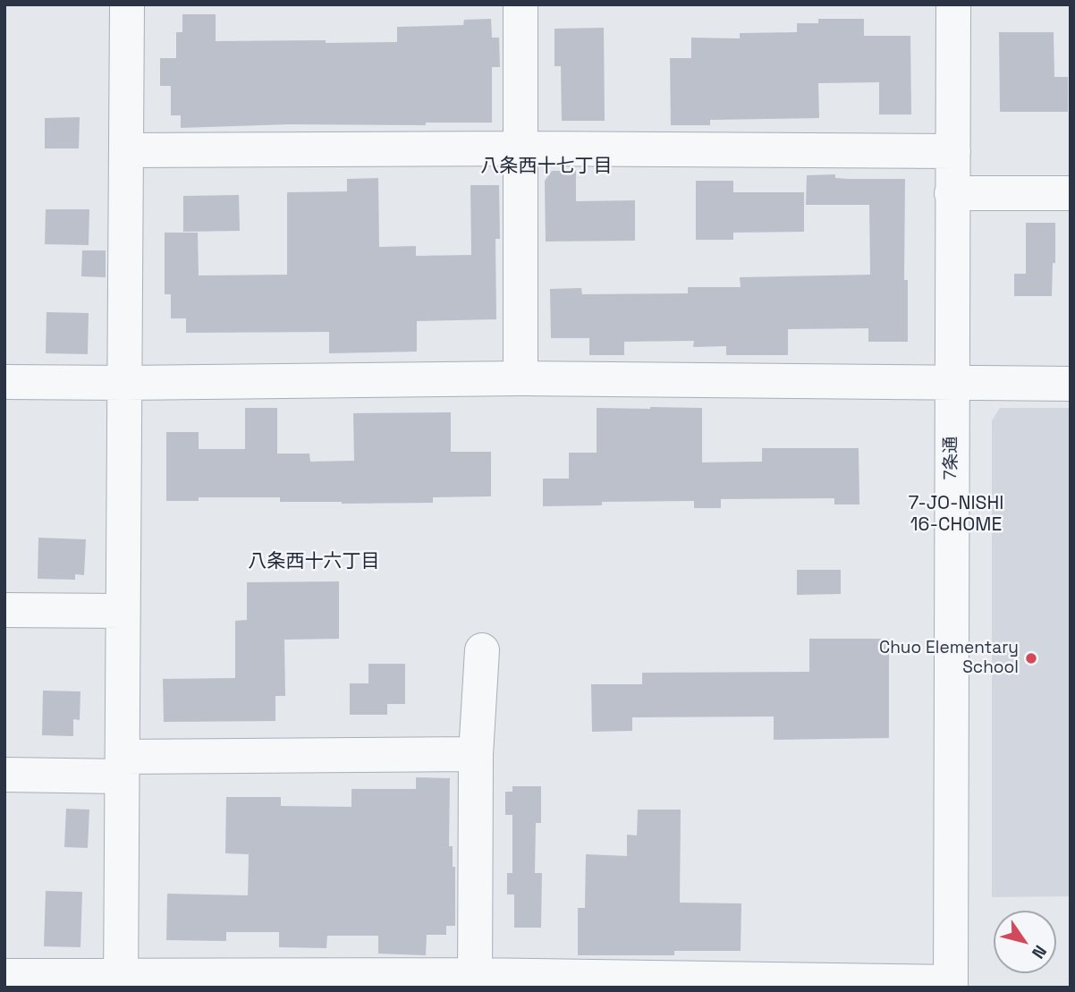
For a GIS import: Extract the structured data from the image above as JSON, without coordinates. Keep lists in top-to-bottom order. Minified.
{"streets":{"street":["7条通"]},"districts":["八条西十七丁目","7-JO-NISHI 16-CHOME","八条西十六丁目"],"places":["Chuo Elementary School"],"north":"bottom right"}
